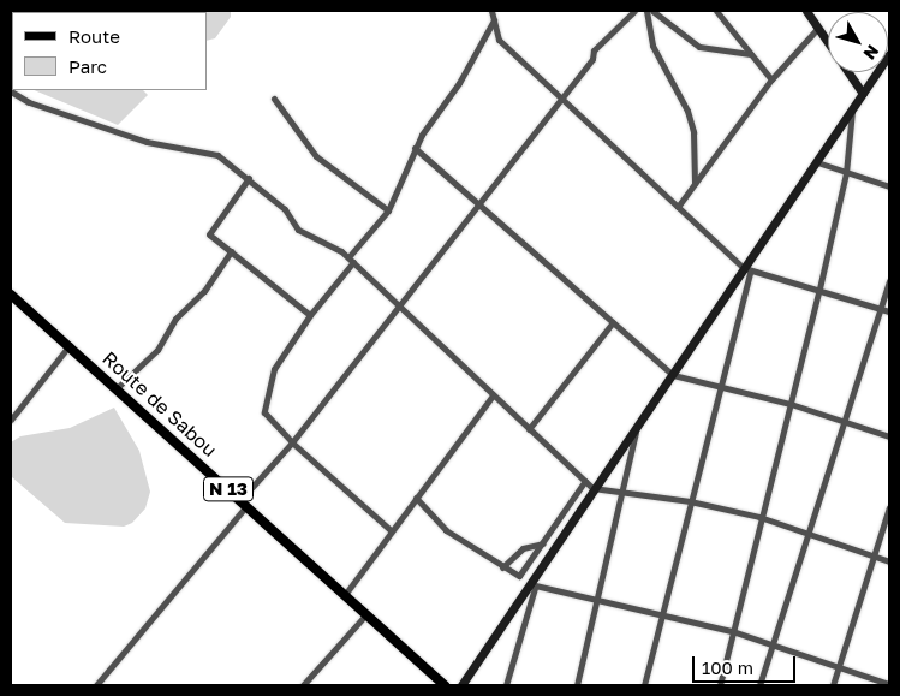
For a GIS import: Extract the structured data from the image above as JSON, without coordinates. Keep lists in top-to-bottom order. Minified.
{"streets":{"main road":["Route de Sabou","N 13"]},"legend":["Route","Parc"],"scale_bar":"100 m","north":"bottom right"}
